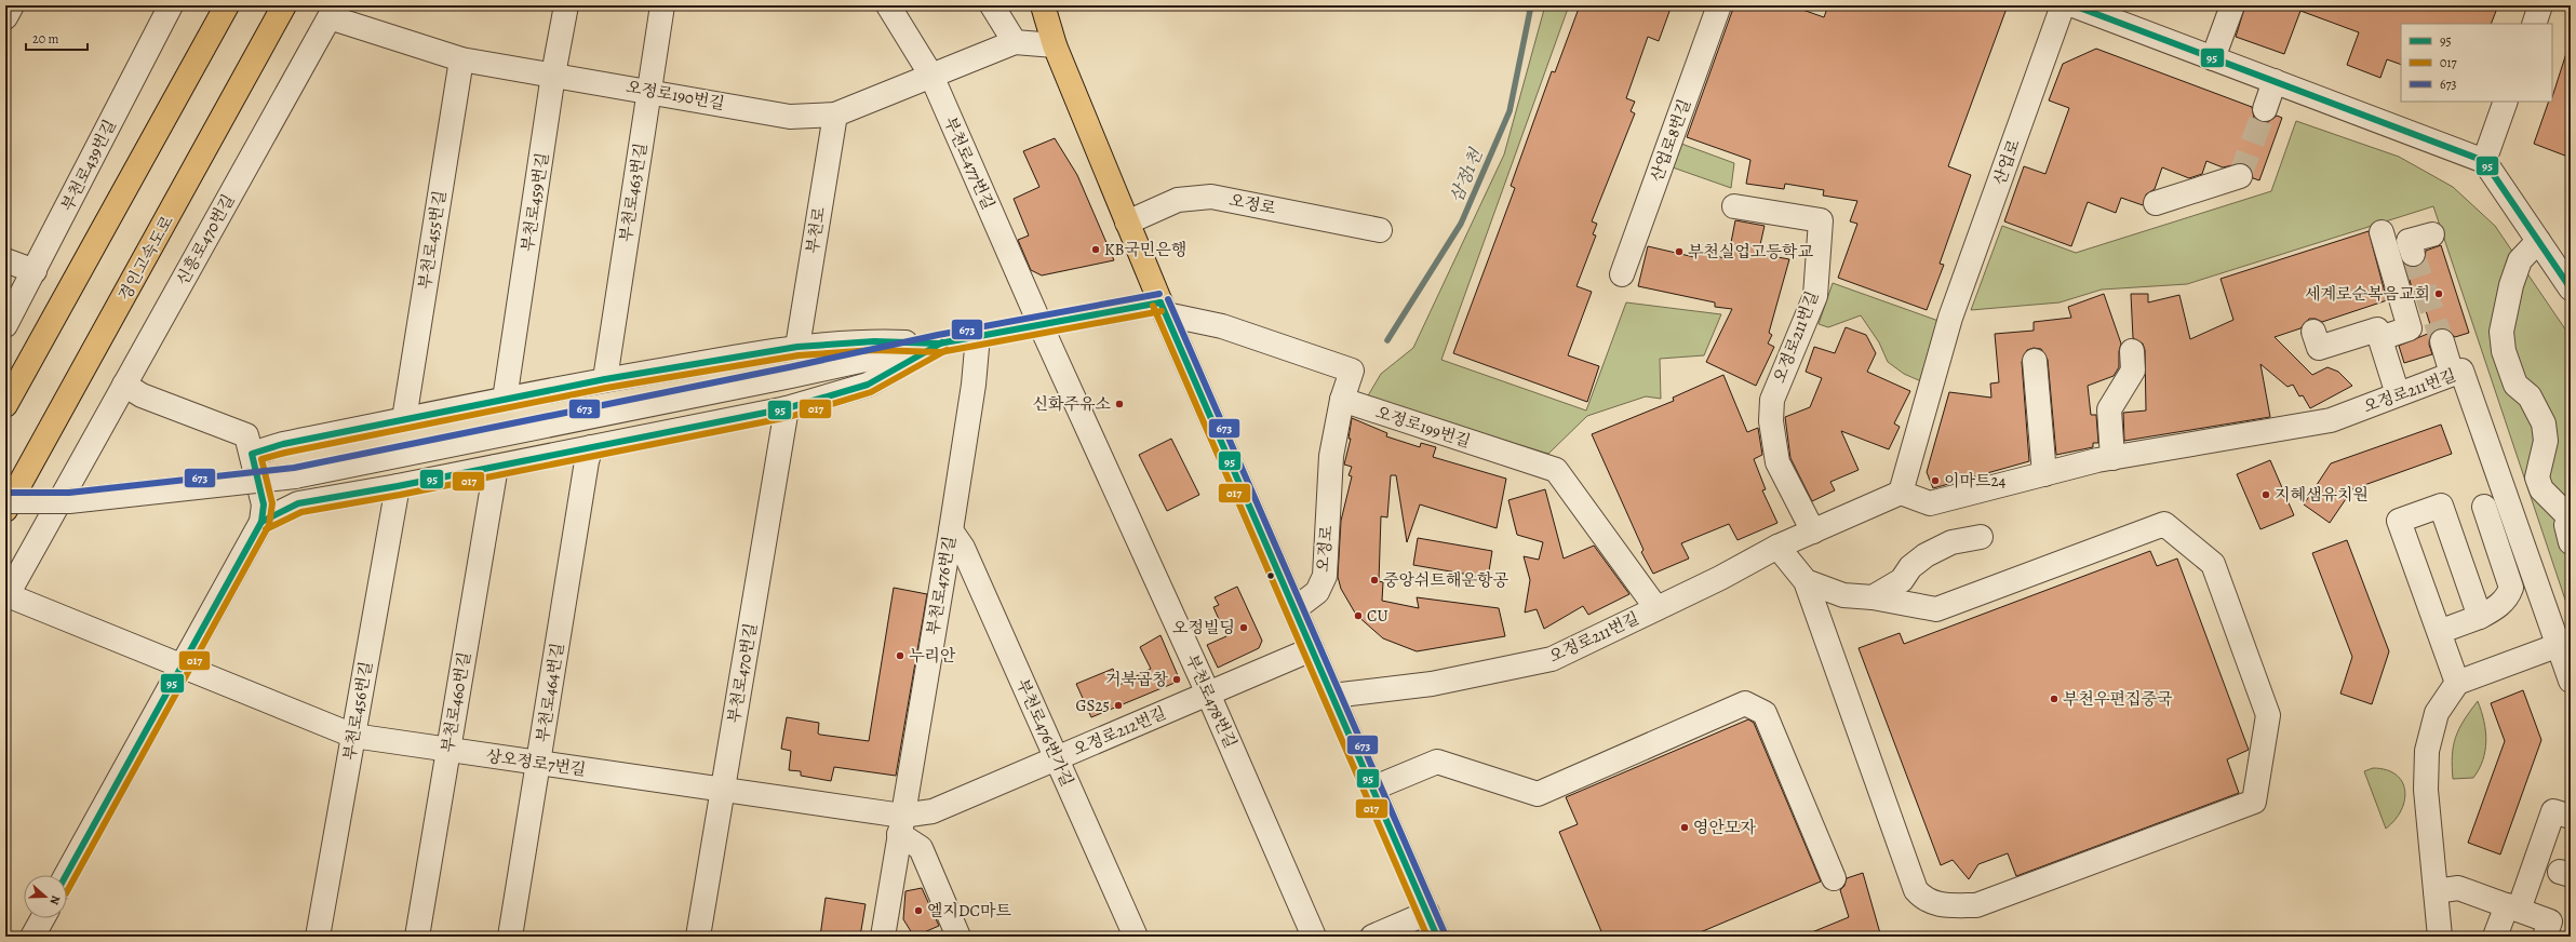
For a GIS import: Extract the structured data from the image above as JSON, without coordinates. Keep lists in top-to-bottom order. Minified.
{"streets":{"main road":["경인고속도로"],"street":["오정로190번길","산업로8번길","산업로","부천로477번길","부천로439번길","부천로463번길","부천로459번길","오정로","부천로","신흥로470번길","부천로455번길","오정로211번길","오정로199번길","부천로476번길","부천로470번길","부천로464번길","부천로478번길","부천로460번길","부천로456번길","오정로212번길","부천로476번가길","상오정로7번길"]},"crossings":[["오정로190번길","부천로477번길"],["오정로190번길","부천로463번길"],["오정로190번길","부천로459번길"],["오정로190번길","부천로"],["오정로190번길","신흥로470번길"],["오정로190번길","부천로455번길"],["산업로","오정로211번길"],["부천로477번길","부천로478번길"],["오정로","오정로199번길"],["신흥로470번길","상오정로7번길"],["오정로211번길","오정로199번길"],["부천로476번길","오정로212번길"],["부천로476번길","부천로476번가길"],["부천로476번길","상오정로7번길"],["부천로470번길","상오정로7번길"],["부천로464번길","상오정로7번길"],["부천로478번길","오정로212번길"],["부천로460번길","상오정로7번길"],["부천로456번길","상오정로7번길"],["오정로212번길","부천로476번가길"],["오정로212번길","상오정로7번길"]],"water":["삼정1천"],"places":["KB국민은행","부천실업고등학교","세계로순복음교회","신화주유소","이마트24","지혜샘유치원","중앙쉬트해운항공","CU","오정빌딩","누리안","거북곱창","부천우편집중국","GS25","영안모자","엘지DC마트"],"lines":["transit line 95","transit line 673","transit line 017"],"legend":["95","017","673"],"scale_bar":"20 m","north":"right"}
